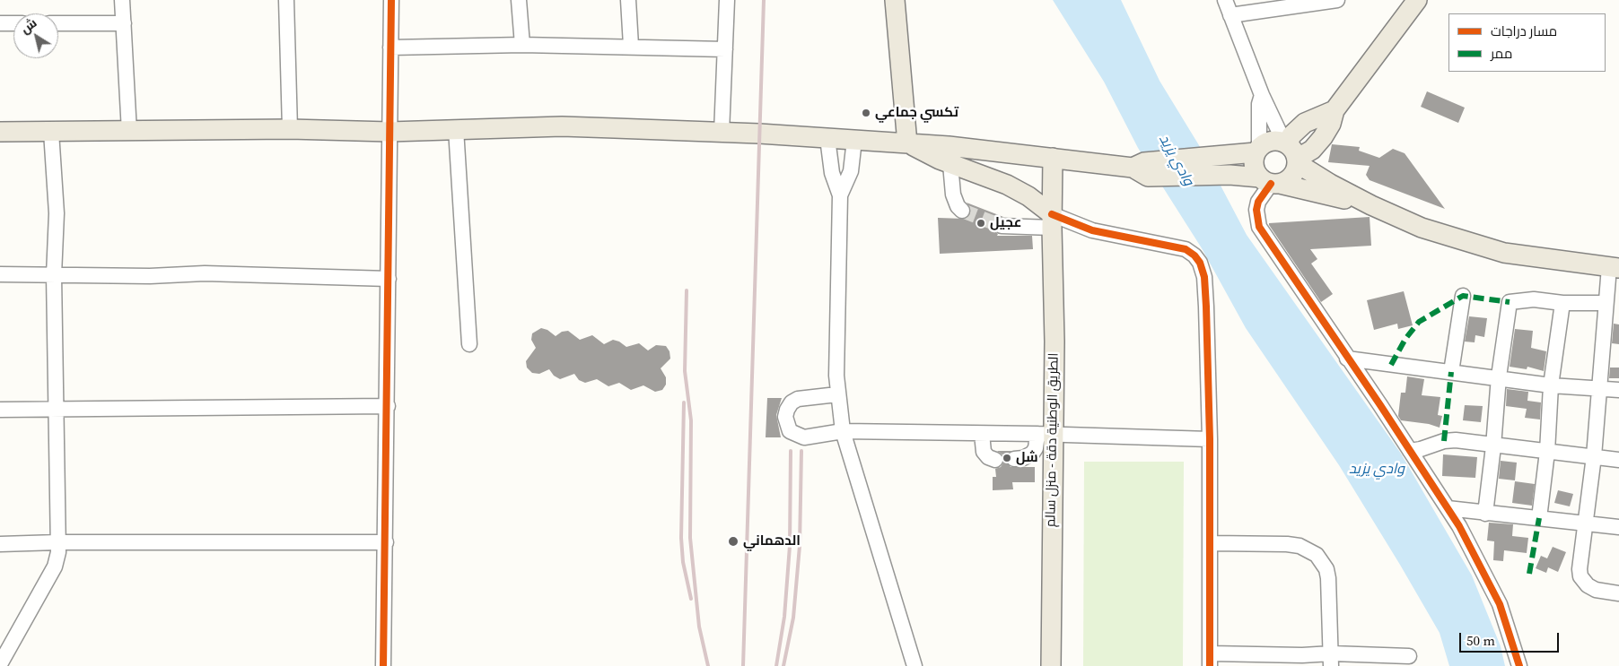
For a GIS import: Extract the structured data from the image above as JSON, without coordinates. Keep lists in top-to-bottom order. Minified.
{"streets":{"main road":["الطريق الوطنية دقة - منزل سالم"]},"water":["وادي يزيد"],"places":["تكسي جماعي","عجيل","شل","الدهماني"],"legend":["مسار دراجات","ممر"],"scale_bar":"50 m","north":"top left"}
